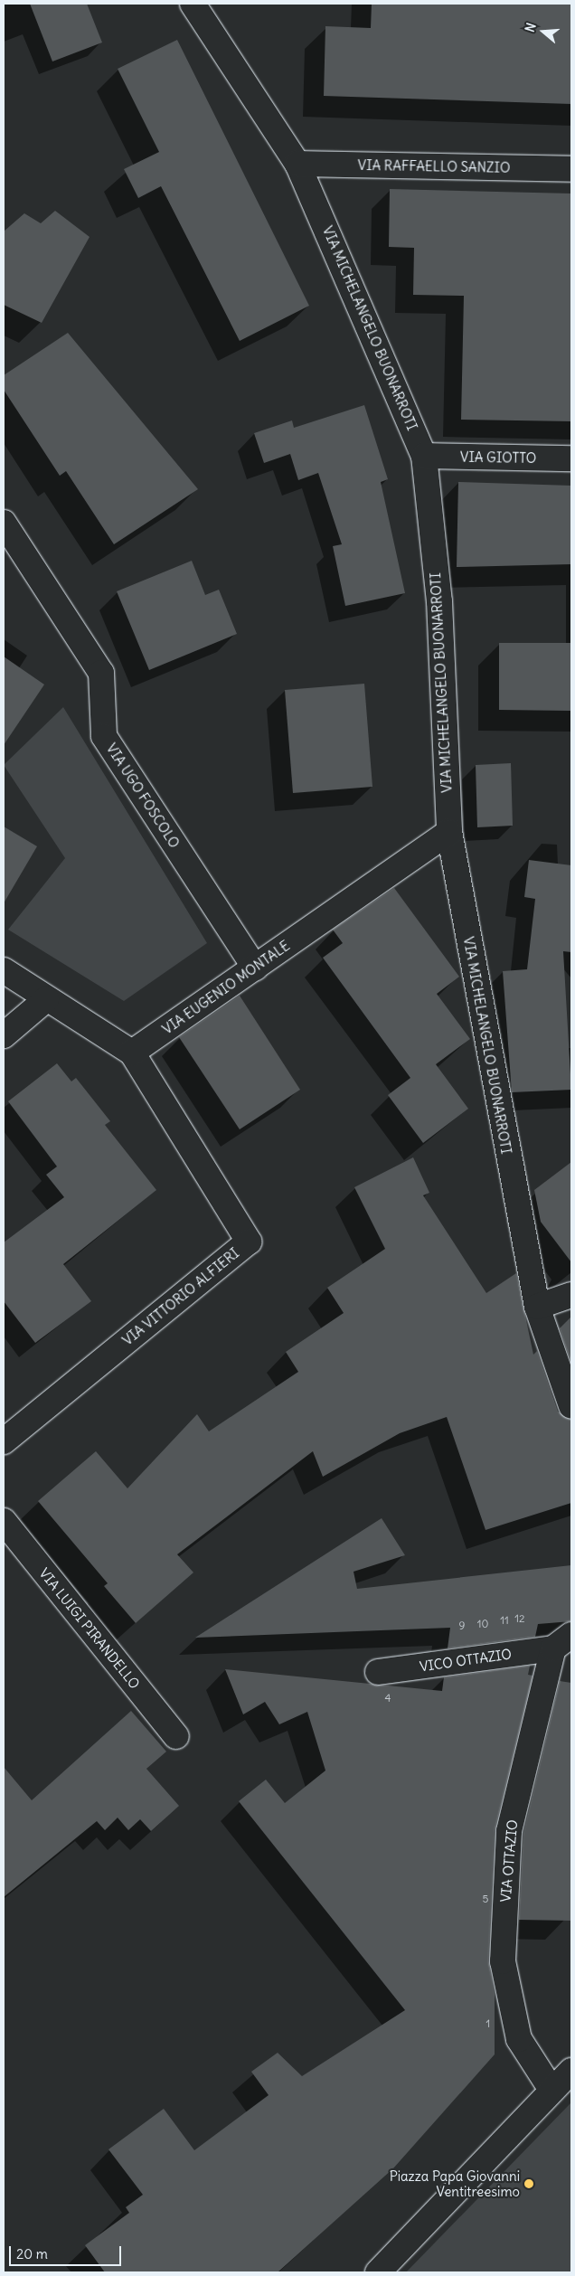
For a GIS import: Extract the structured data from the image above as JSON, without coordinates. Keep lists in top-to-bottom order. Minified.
{"streets":{"street":["VIA RAFFAELLO SANZIO","VIA MICHELANGELO BUONARROTI","VIA GIOTTO","VIA UGO FOSCOLO","VIA EUGENIO MONTALE","VIA VITTORIO ALFIERI","VIA LUIGI PIRANDELLO","VICO OTTAZIO","VIA OTTAZIO"]},"crossings":[["VIA RAFFAELLO SANZIO","VIA MICHELANGELO BUONARROTI"],["VIA MICHELANGELO BUONARROTI","VIA GIOTTO"],["VIA MICHELANGELO BUONARROTI","VIA EUGENIO MONTALE"],["VIA UGO FOSCOLO","VIA EUGENIO MONTALE"],["VIA EUGENIO MONTALE","VIA VITTORIO ALFIERI"],["VICO OTTAZIO","VIA OTTAZIO"]],"places":["Piazza Papa Giovanni Ventitreesimo"],"house_numbers":["12","11","10","9","4","5","1"],"scale_bar":"20 m","north":"left"}
